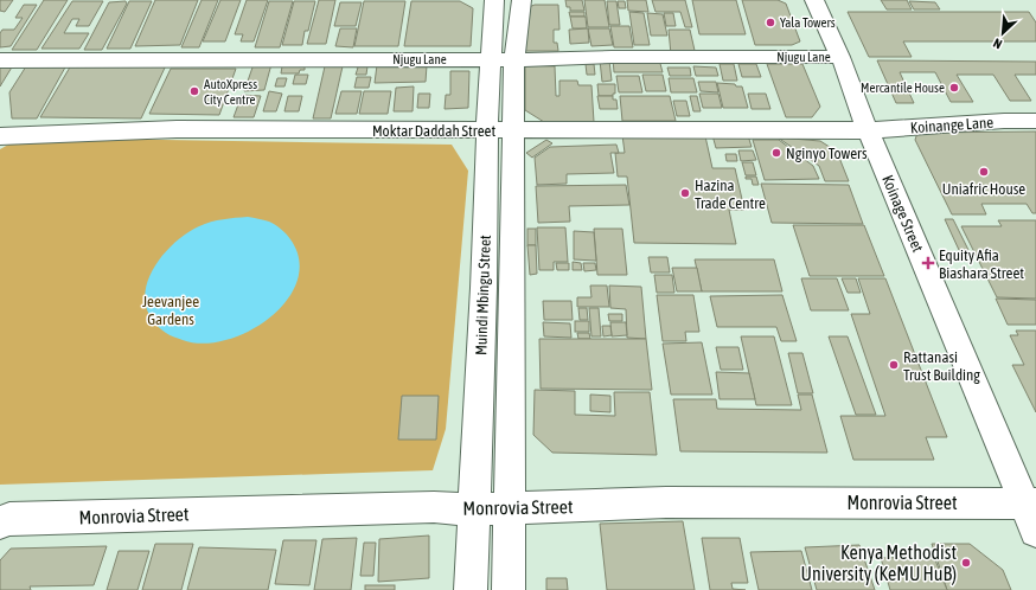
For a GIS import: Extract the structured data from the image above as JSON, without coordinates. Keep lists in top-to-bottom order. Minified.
{"streets":{"street":["Njugu Lane","Koinange Lane","Moktar Daddah Street","Koinage Street","Muindi Mbingu Street","Monrovia Street"]},"crossings":[["Njugu Lane","Koinage Street"],["Njugu Lane","Muindi Mbingu Street"],["Koinange Lane","Moktar Daddah Street"],["Koinange Lane","Koinage Street"],["Moktar Daddah Street","Koinage Street"],["Moktar Daddah Street","Muindi Mbingu Street"],["Koinage Street","Monrovia Street"],["Muindi Mbingu Street","Monrovia Street"]],"parks":["Jeevanjee Gardens"],"places":{"other":["Yala Towers","Mercantile House","AutoXpress City Centre","Nginyo Towers","Uniafric House","Hazina Trade Centre","Rattanasi Trust Building","Kenya Methodist University (KeMU HuB)"],"health":["Equity Afia Biashara Street"]},"north":"bottom left"}
